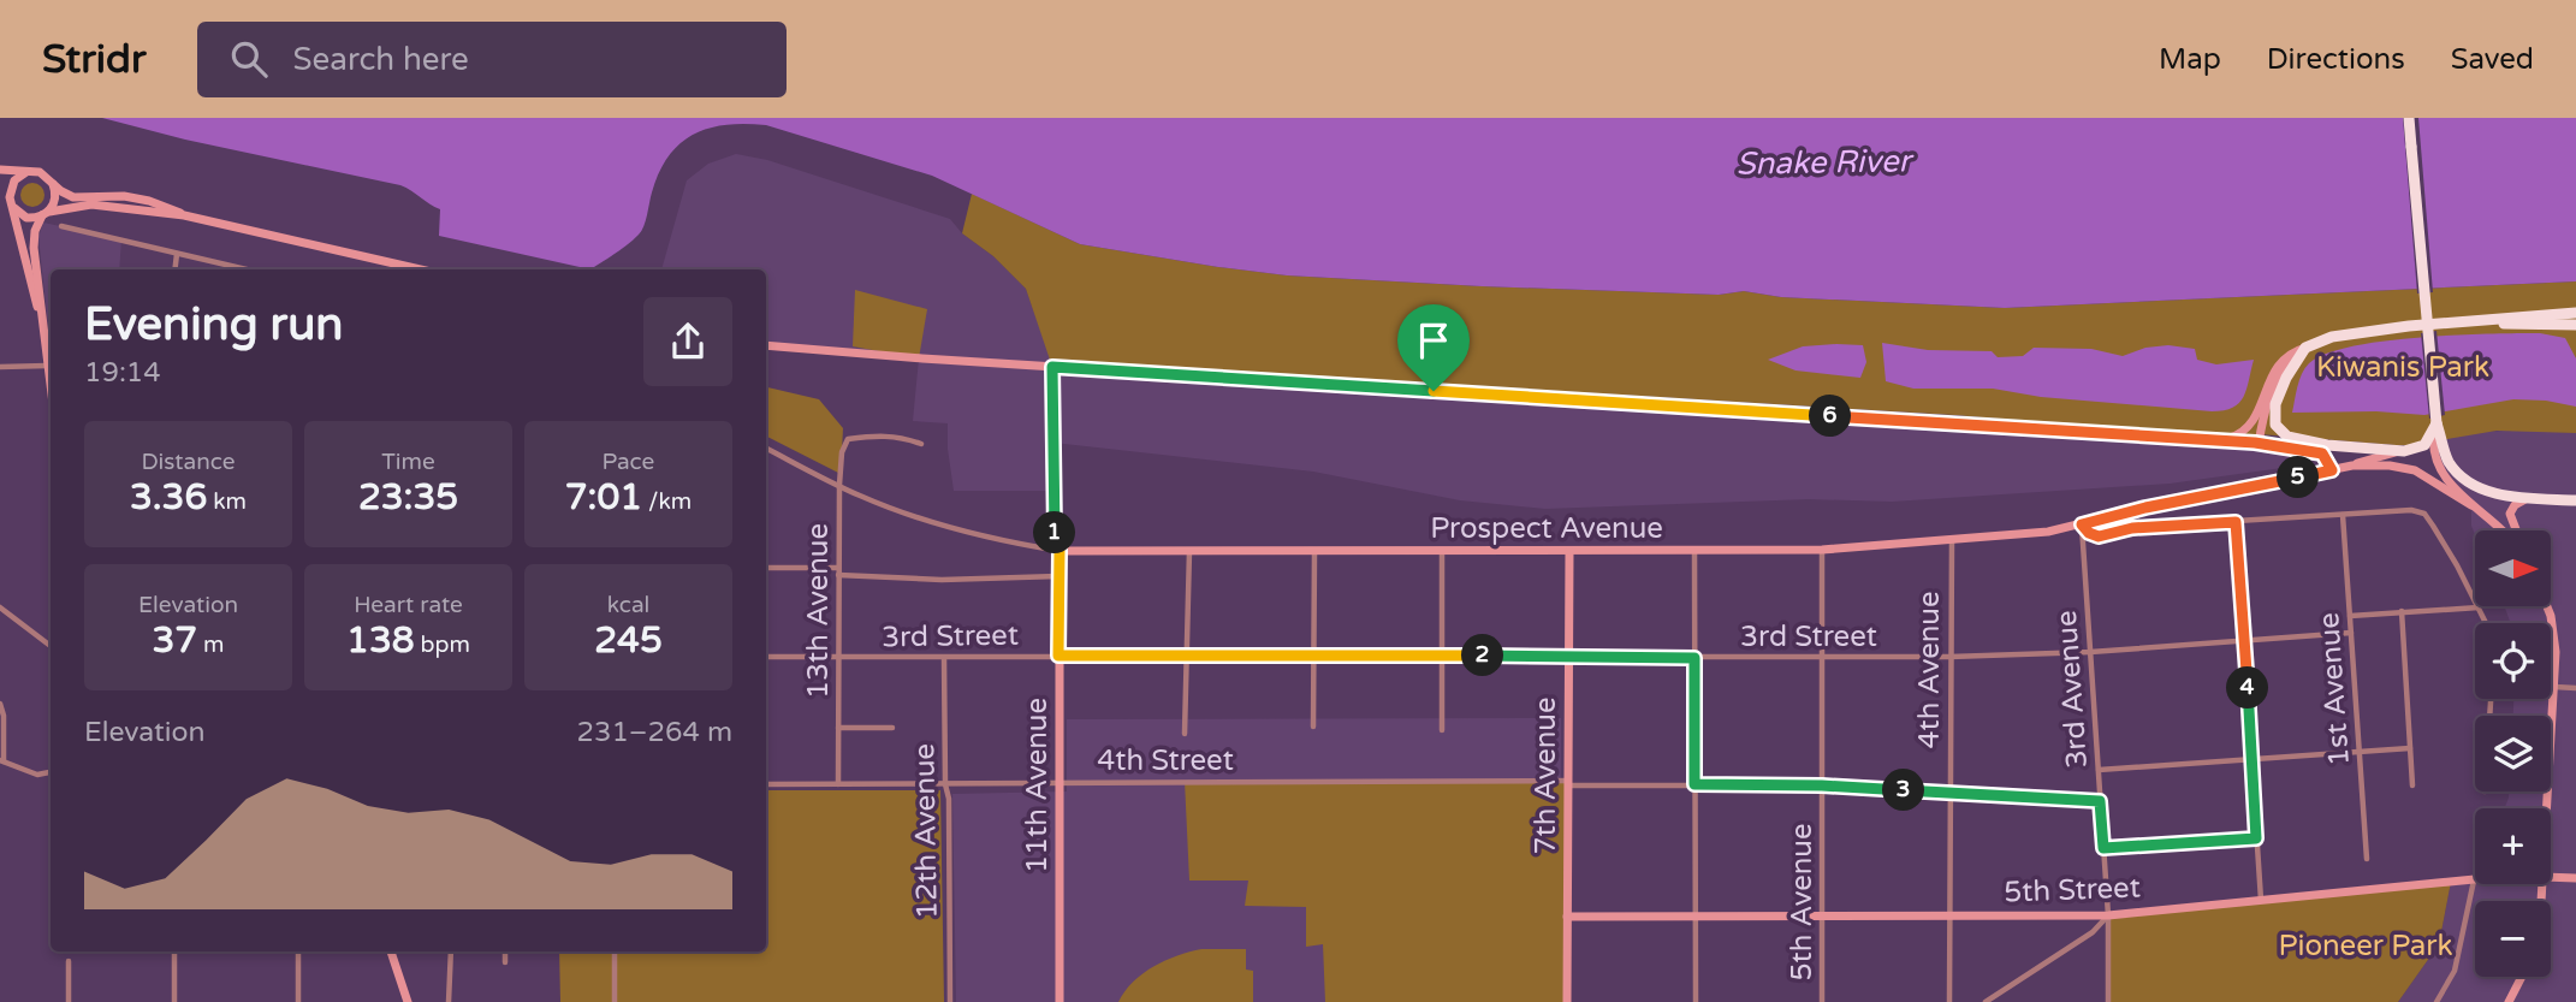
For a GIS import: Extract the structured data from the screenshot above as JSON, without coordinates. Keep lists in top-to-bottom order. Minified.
{"streets":{"main road":["Prospect Avenue","7th Avenue","11th Avenue","5th Street"],"street":["13th Avenue","3rd Street","4th Avenue","3rd Avenue","1st Avenue","4th Street","12th Avenue","5th Avenue"]},"crossings":[["Prospect Avenue","13th Avenue"],["Prospect Avenue","4th Avenue"],["Prospect Avenue","3rd Avenue"],["Prospect Avenue","1st Avenue"],["Prospect Avenue","7th Avenue"],["Prospect Avenue","11th Avenue"],["Prospect Avenue","5th Avenue"],["13th Avenue","3rd Street"],["13th Avenue","4th Street"],["3rd Street","4th Avenue"],["3rd Street","3rd Avenue"],["3rd Street","1st Avenue"],["3rd Street","7th Avenue"],["3rd Street","11th Avenue"],["3rd Street","12th Avenue"],["3rd Street","5th Avenue"],["4th Avenue","4th Street"],["4th Avenue","5th Street"],["3rd Avenue","4th Street"],["3rd Avenue","5th Street"],["4th Street","7th Avenue"],["4th Street","11th Avenue"],["4th Street","12th Avenue"],["4th Street","5th Avenue"],["7th Avenue","5th Street"],["5th Street","5th Avenue"]],"water":["Snake River"],"parks":["Kiwanis Park","Pioneer Park"],"north":"right","page":{"header":"Stridr","search":"Search here","nav":["Map","Directions","Saved"],"heading":["Evening run","19:14"],"pins":["6","5","1","2","4","3"],"stats":[["Distance","3.36 km"],["Time","23:35"],["Pace","7:01 /km"],["Elevation","37 m"],["Heart rate","138 bpm"],["kcal","245"]],"map_buttons":["+","−"],"chart":["Elevation","231–264 m"]}}
